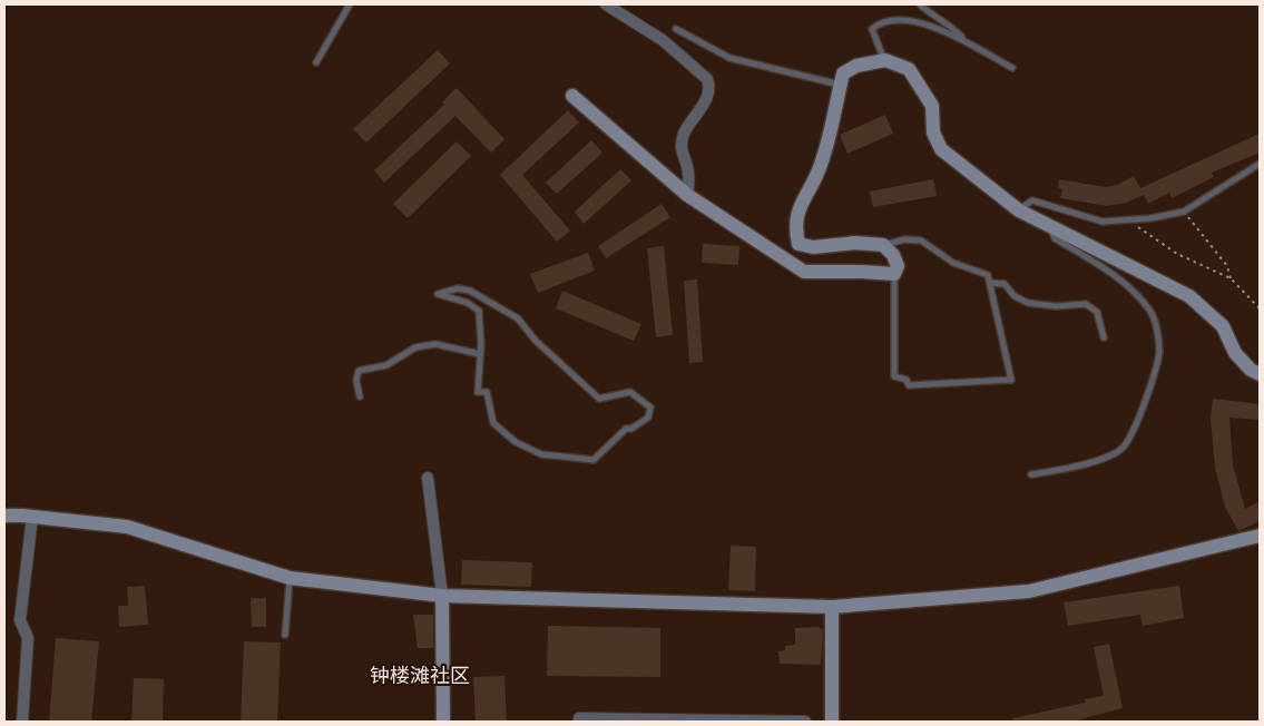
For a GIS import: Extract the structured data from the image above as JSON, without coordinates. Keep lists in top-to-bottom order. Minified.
{"districts":["钟楼滩社区"]}
